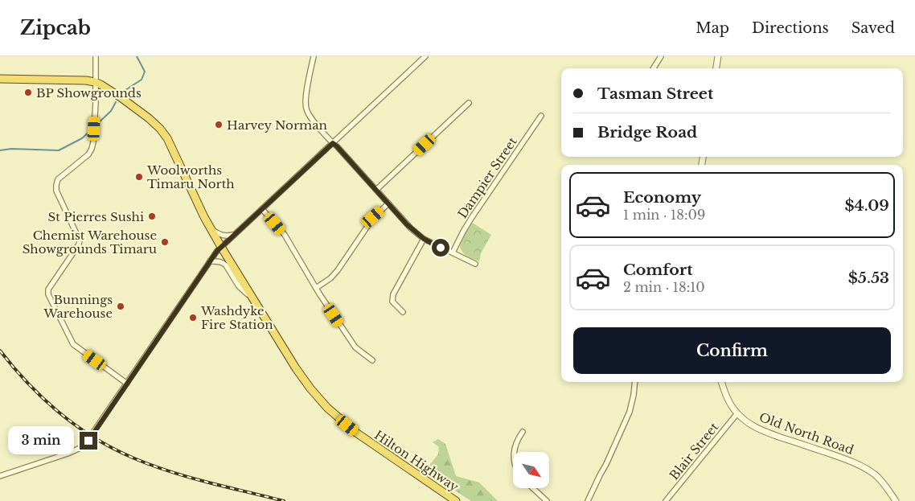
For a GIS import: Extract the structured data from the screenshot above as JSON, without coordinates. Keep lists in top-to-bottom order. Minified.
{"streets":{"highway":["Hilton Highway"],"street":["Dampier Street","Old North Road","Blair Street"]},"crossings":[["Old North Road","Blair Street"]],"places":["BP Showgrounds","Harvey Norman","Woolworths Timaru North","St Pierres Sushi","Chemist Warehouse Showgrounds Timaru","Bunnings Warehouse","Washdyke Fire Station"],"north":"bottom right","page":{"header":"Zipcab","nav":["Map","Directions","Saved"],"banner":["Tasman Street","Bridge Road"],"list":[{"name":"Economy","note":"1 min · 18:09","value":"$4.09"},{"name":"Comfort","note":"2 min · 18:10","value":"$5.53"}],"buttons":"Confirm","bubble":"3 min"}}
